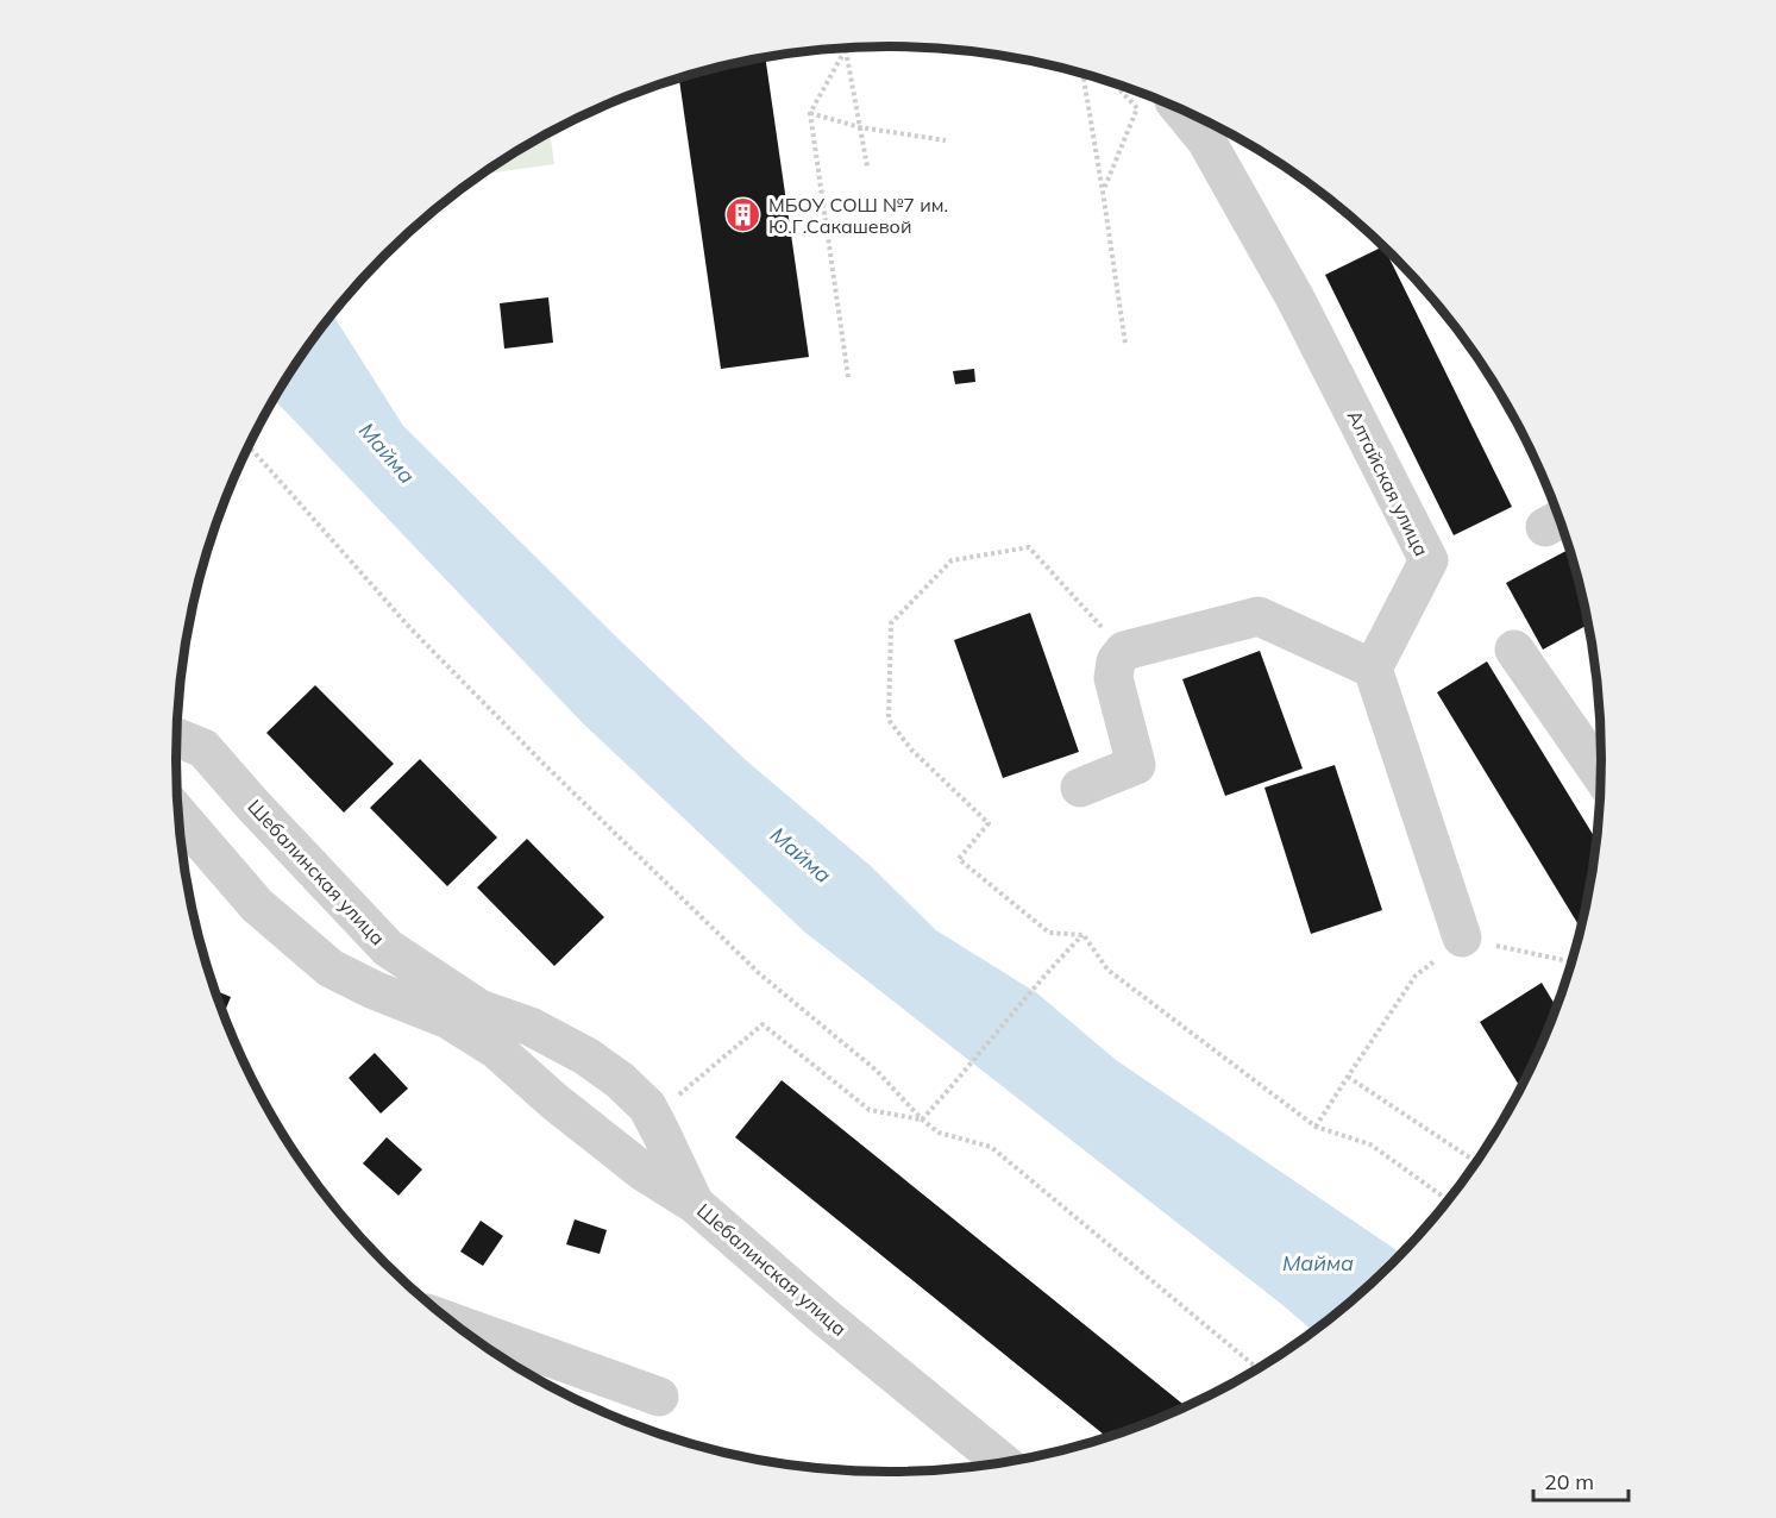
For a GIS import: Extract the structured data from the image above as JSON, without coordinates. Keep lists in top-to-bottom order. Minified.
{"streets":{"street":["Алтайская улица","Шебалинская улица"]},"water":["Майма"],"places":{"building":["МБОУ СОШ №7 им. Ю.Г.Сакашевой"]},"scale_bar":"20 m"}
